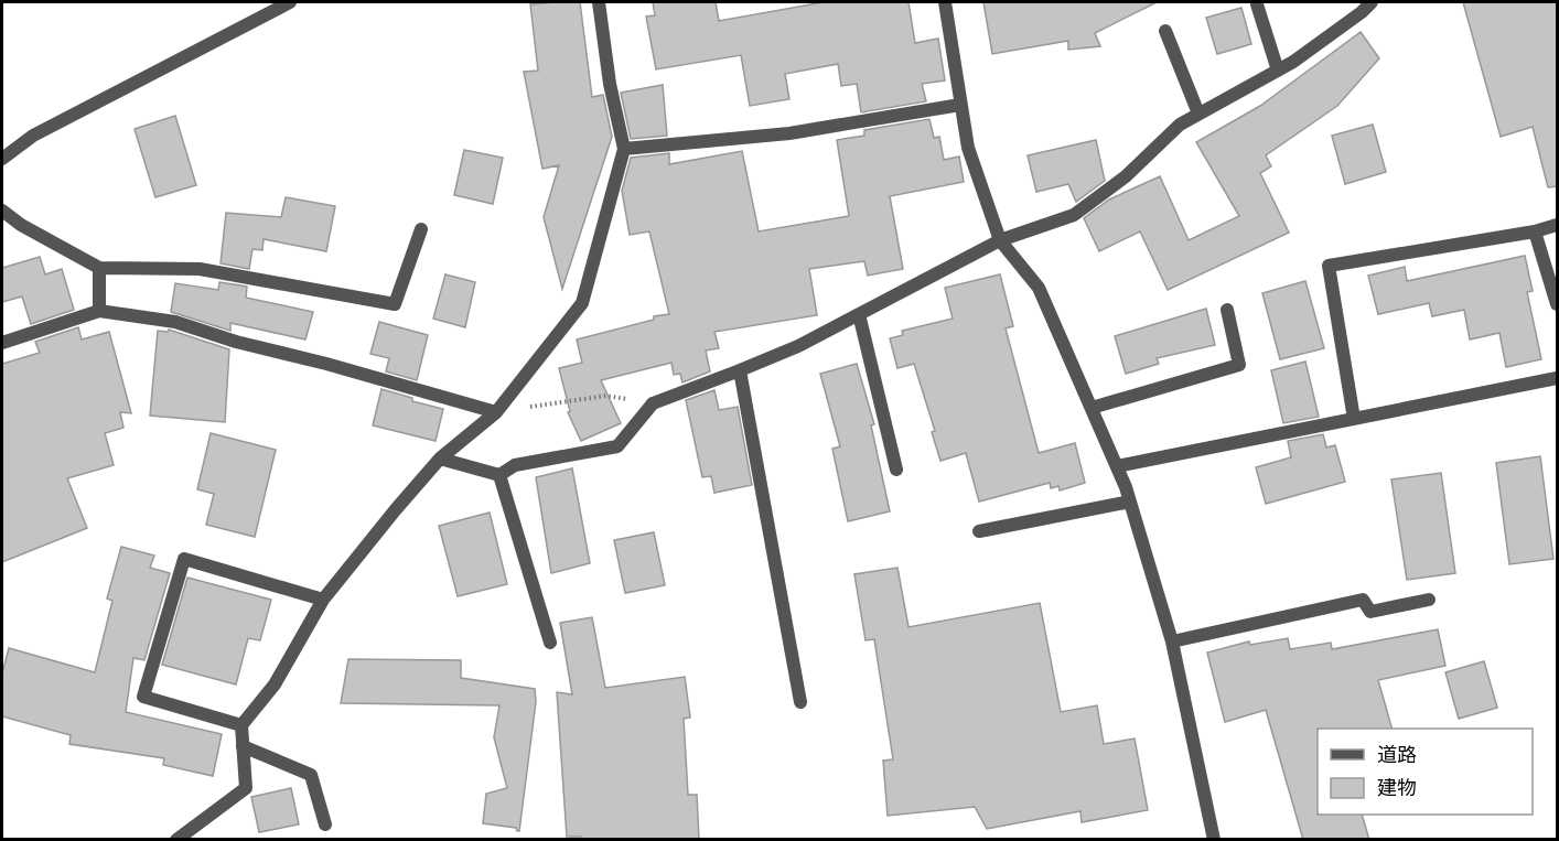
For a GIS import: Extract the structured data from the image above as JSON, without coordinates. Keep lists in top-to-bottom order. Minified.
{"legend":["道路","建物"]}
